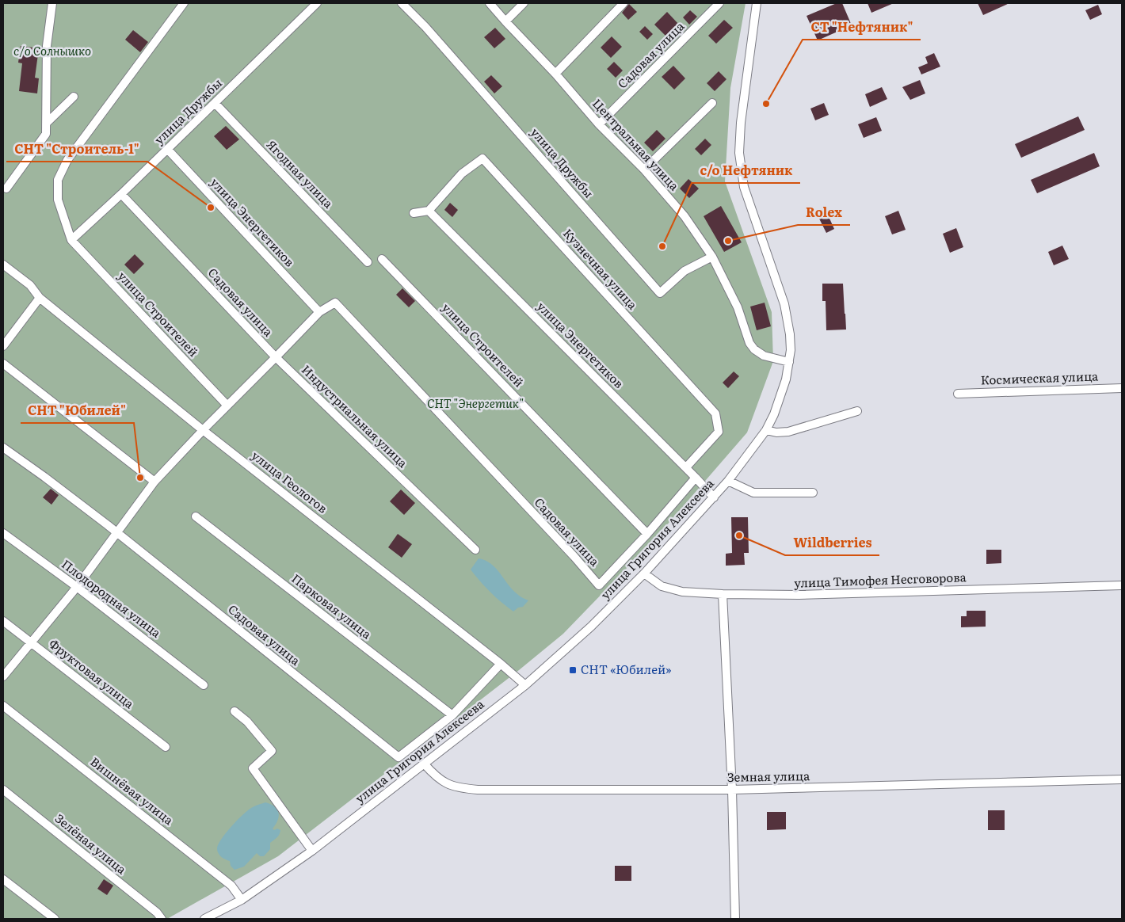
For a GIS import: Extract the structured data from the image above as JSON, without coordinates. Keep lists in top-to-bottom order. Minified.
{"streets":{"street":["Садовая улица","улица Дружбы","Центральная улица","Ягодная улица","улица Энергетиков","Кузнечная улица","улица Строителей","Космическая улица","Индустриальная улица","улица Геологов","улица Григория Алексеева","улица Тимофея Несговорова","Плодородная улица","Парковая улица","Фруктовая улица","Земная улица","Вишнёвая улица","Зелёная улица"]},"crossings":[["Садовая улица","улица Дружбы"],["Садовая улица","Центральная улица"],["Садовая улица","улица Энергетиков"],["Садовая улица","улица Строителей"],["Садовая улица","Индустриальная улица"],["Садовая улица","улица Геологов"],["Садовая улица","Парковая улица"],["улица Дружбы","Центральная улица"],["улица Дружбы","Ягодная улица"],["улица Дружбы","улица Энергетиков"],["улица Дружбы","улица Строителей"],["Центральная улица","улица Григория Алексеева"],["улица Энергетиков","Кузнечная улица"],["улица Энергетиков","улица Григория Алексеева"],["улица Геологов","улица Григория Алексеева"],["улица Григория Алексеева","улица Тимофея Несговорова"],["улица Григория Алексеева","Земная улица"],["улица Григория Алексеева","Вишнёвая улица"]],"parks":["с/о Солнышко","СНТ \"Энергетик\""],"places":{"other":["СТ \"Нефтяник\"","СНТ \"Строитель-1\"","Rolex","с/о Нефтяник","СНТ \"Юбилей\"","Wildberries"],"transit":["СНТ «Юбилей»"]}}
